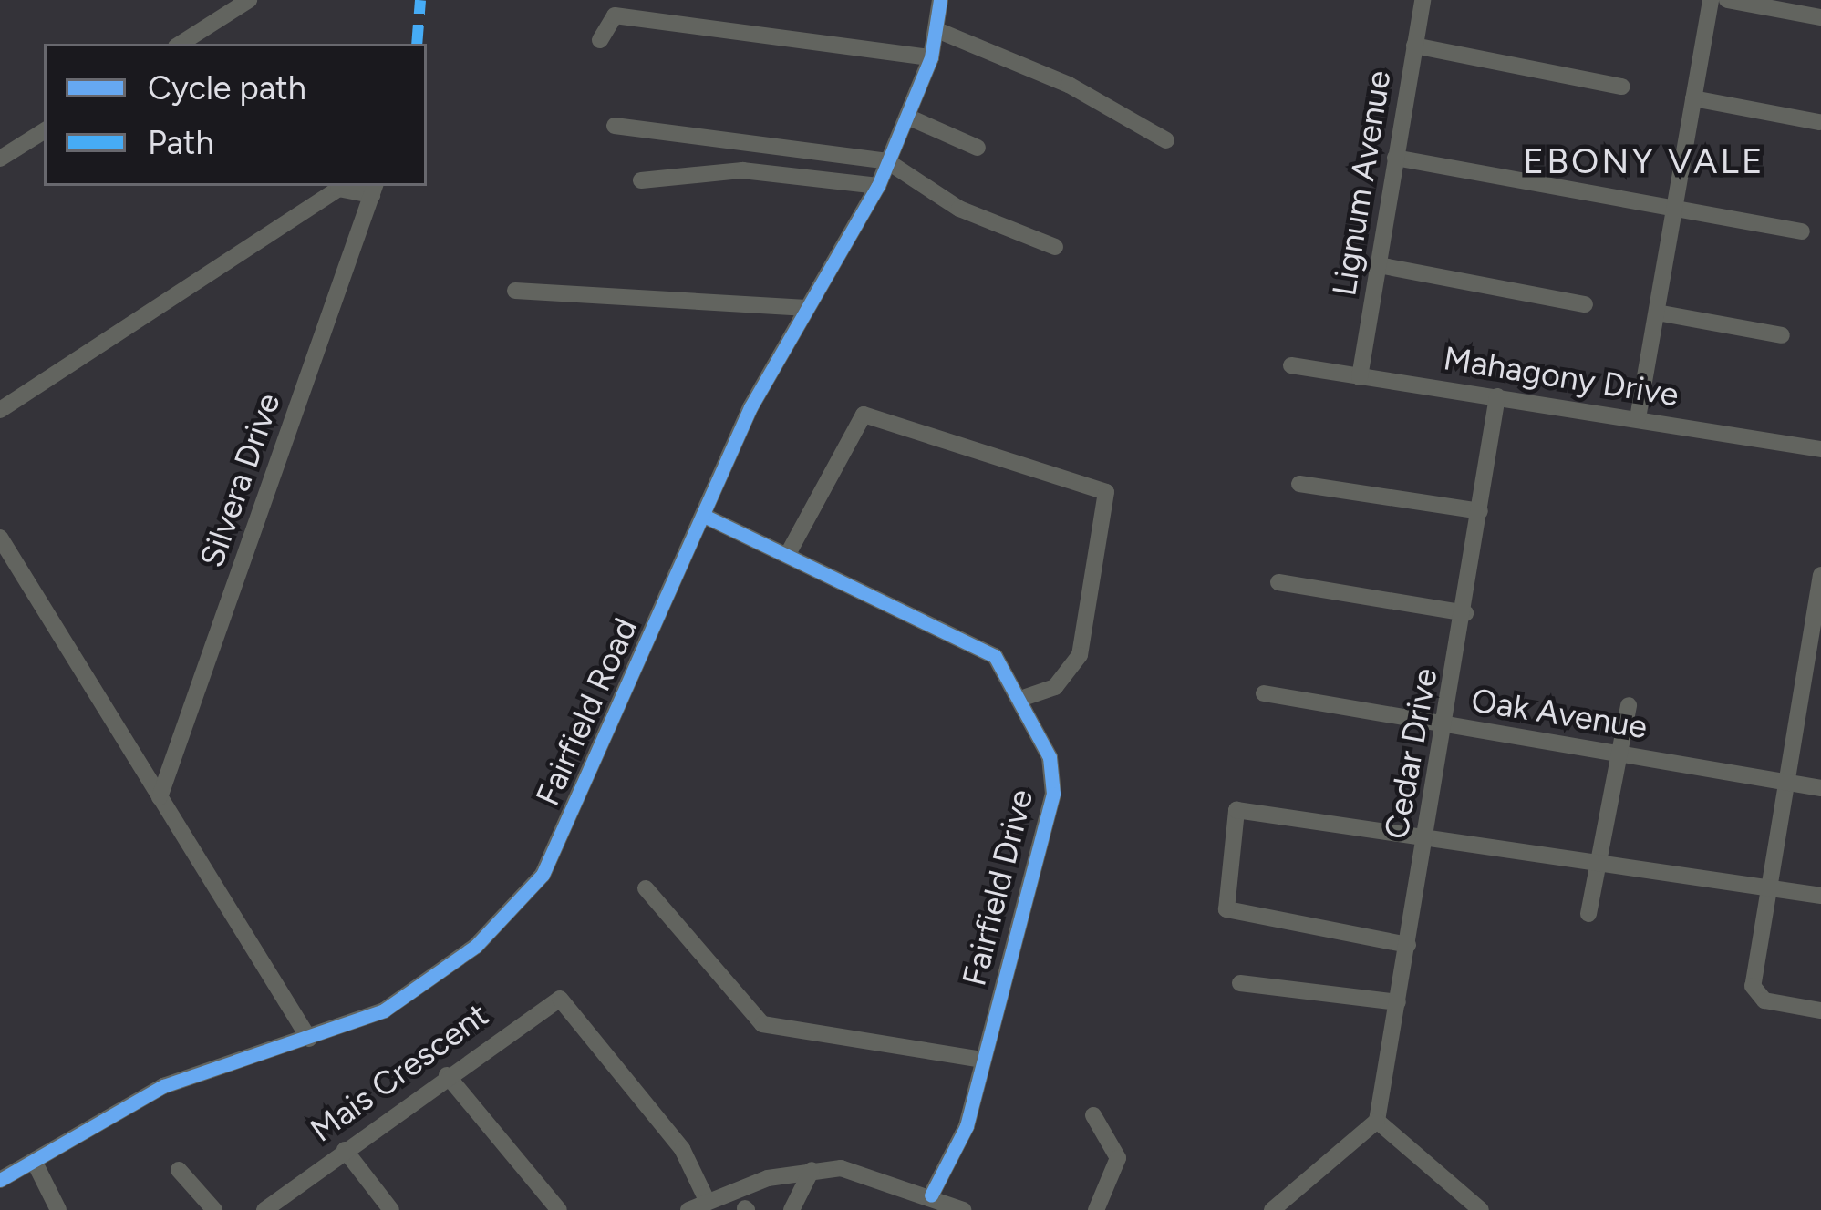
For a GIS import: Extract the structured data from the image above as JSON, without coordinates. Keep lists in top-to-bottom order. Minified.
{"streets":{"street":["Lignum Avenue","Mahagony Drive","Silvera Drive","Fairfield Road","Oak Avenue","Cedar Drive","Fairfield Drive","Mais Crescent"]},"crossings":[["Lignum Avenue","Mahagony Drive"],["Mahagony Drive","Cedar Drive"],["Fairfield Road","Fairfield Drive"],["Oak Avenue","Cedar Drive"]],"districts":["EBONY VALE"],"legend":["Cycle path","Path"]}
